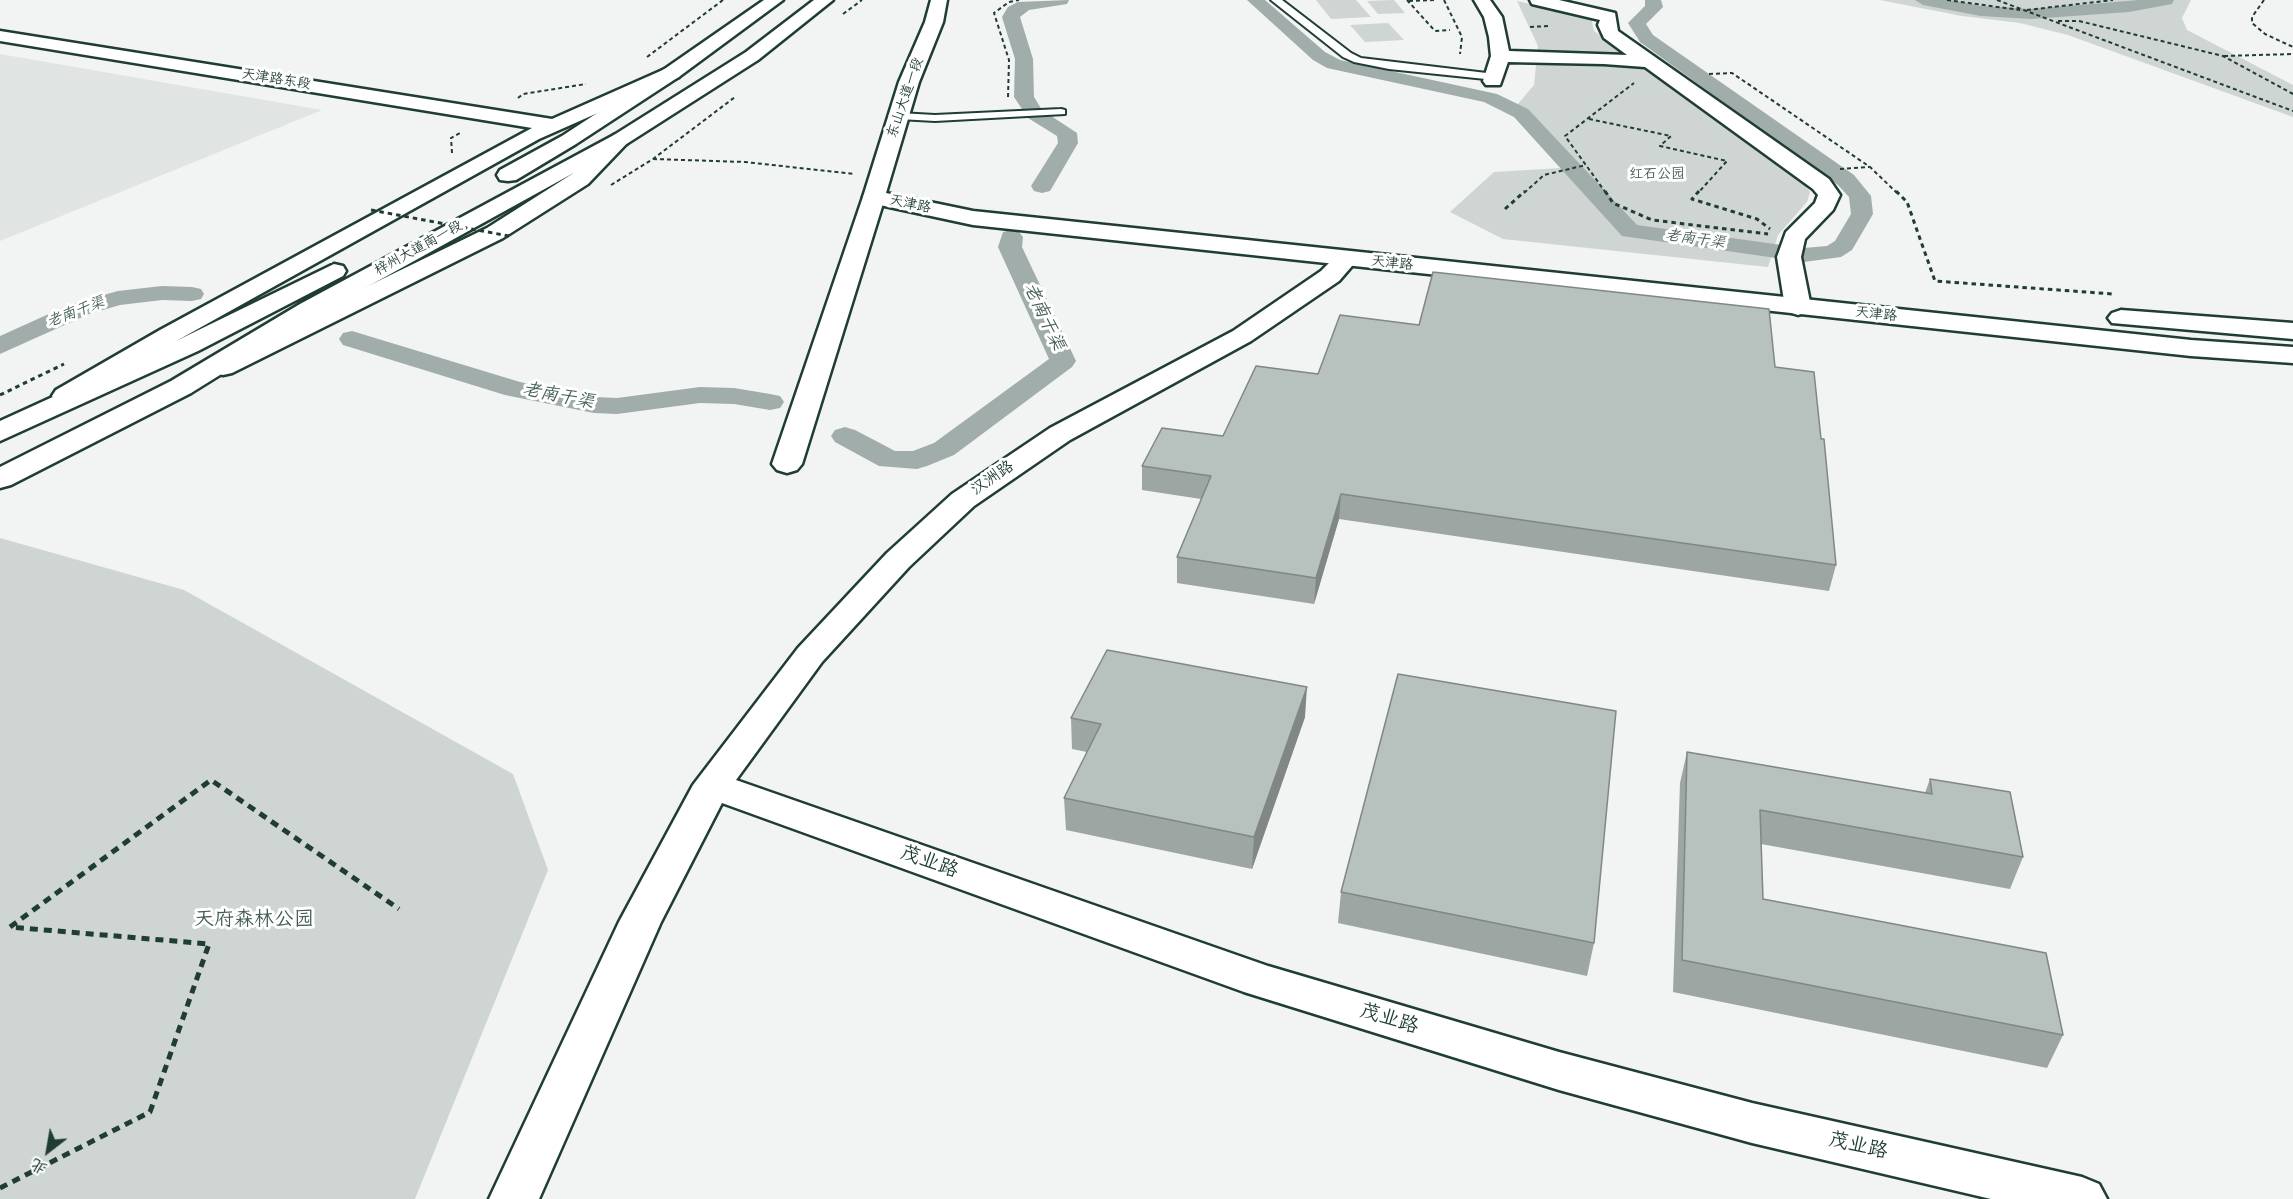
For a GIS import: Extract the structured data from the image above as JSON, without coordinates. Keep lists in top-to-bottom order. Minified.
{"streets":{"main road":["天津路东段","东山大道一段","天津路","梓州大道南一段","汉洲路","茂业路"]},"crossings":[["东山大道一段","天津路"],["天津路","汉洲路"],["汉洲路","茂业路"]],"water":["老南干渠"],"parks":["红石公园","天府森林公园"],"north":"bottom left"}
